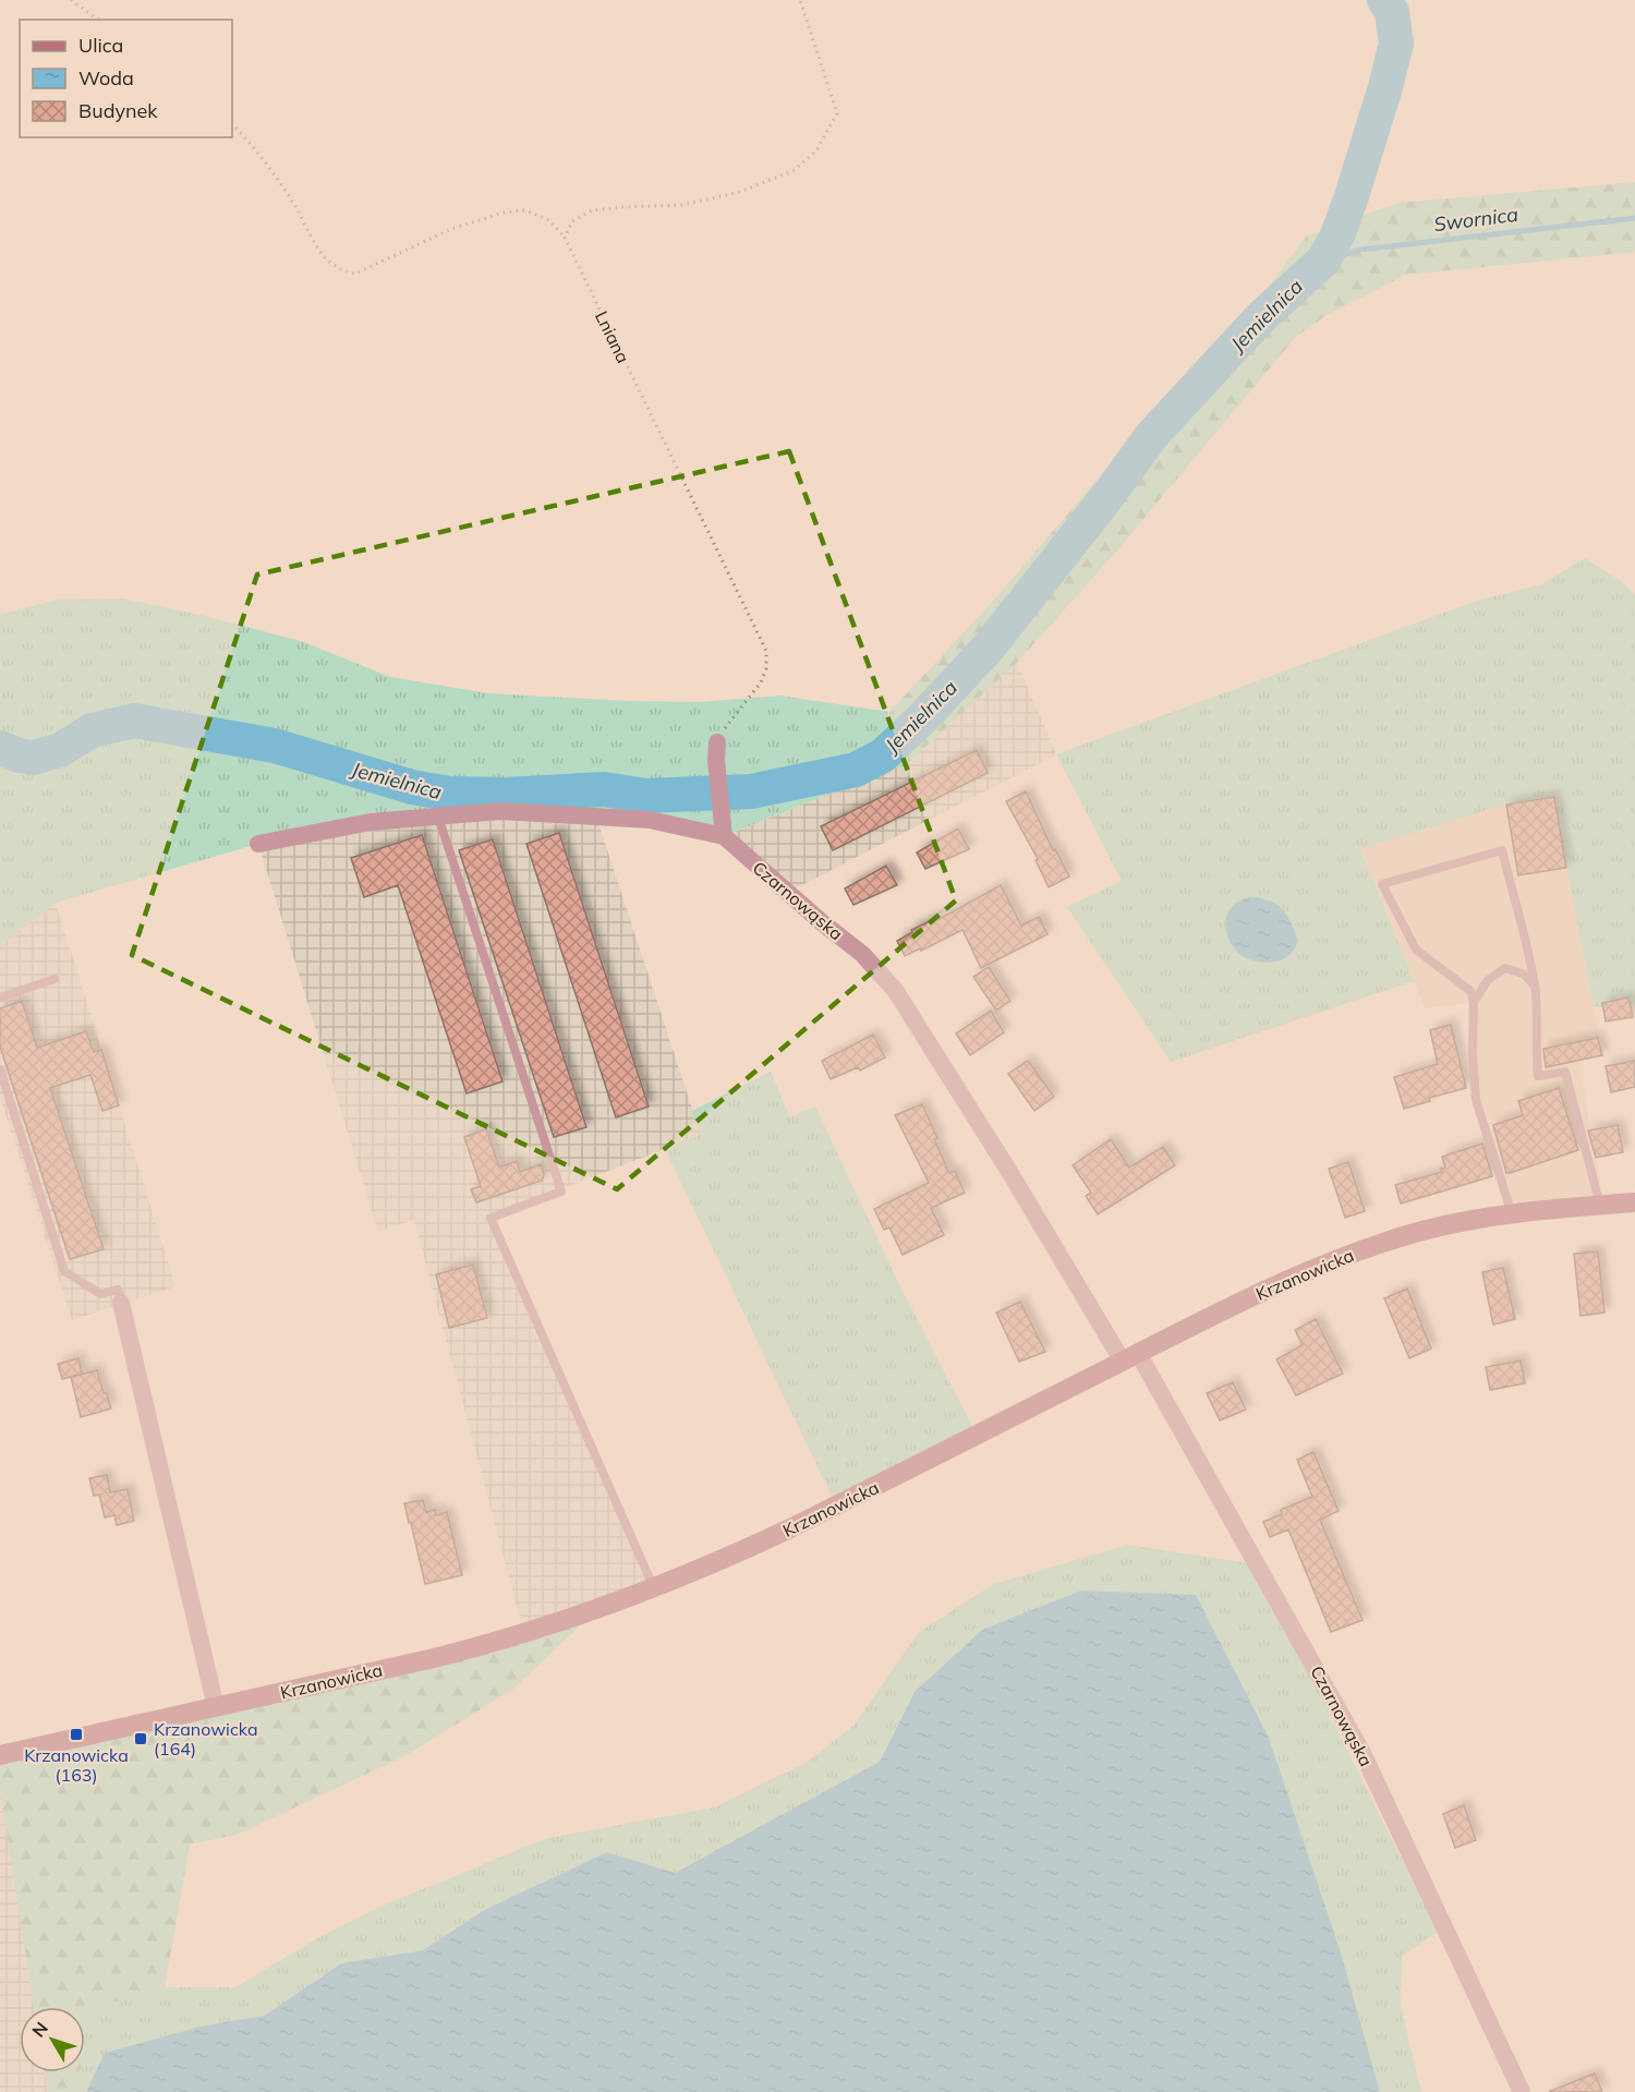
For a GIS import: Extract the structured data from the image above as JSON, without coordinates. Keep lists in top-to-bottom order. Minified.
{"streets":{"street":["Czarnowąska","Krzanowicka"],"path":["Lniana"]},"crossings":[["Czarnowąska","Krzanowicka"]],"water":["Swornica","Jemielnica"],"places":{"transit":["Krzanowicka (163)","Krzanowicka (164)"]},"legend":["Ulica","Woda","Budynek"],"north":"top left"}
